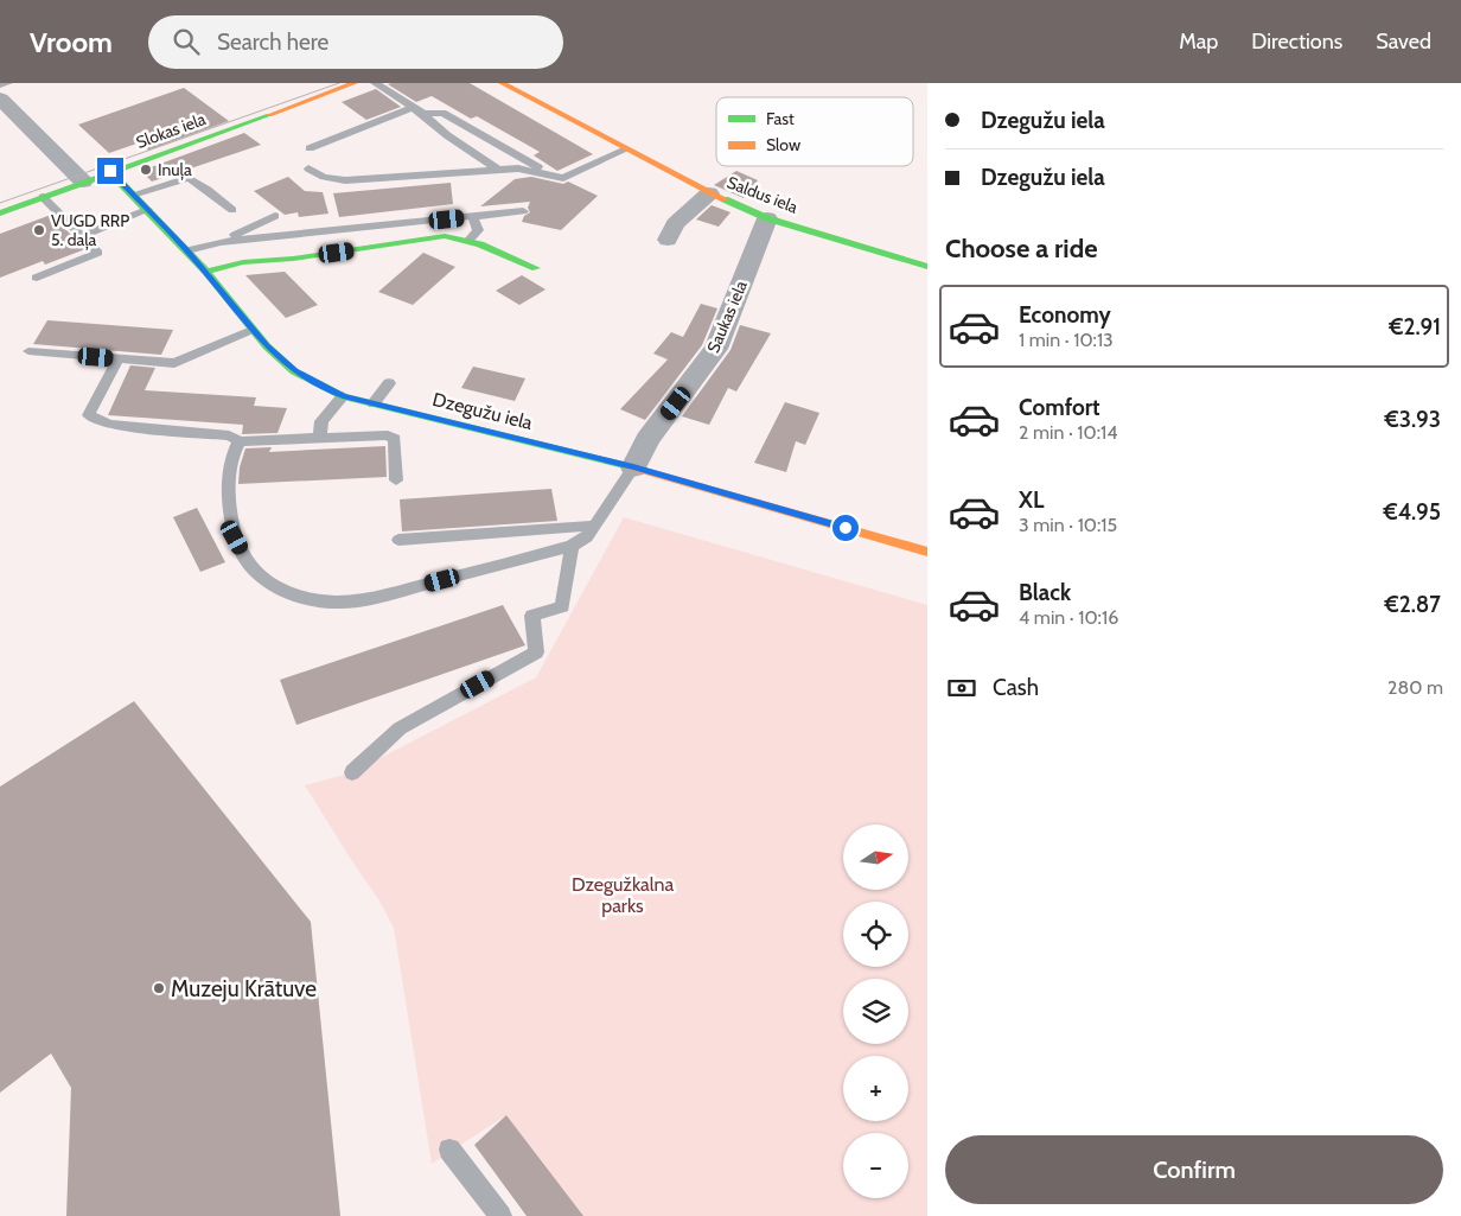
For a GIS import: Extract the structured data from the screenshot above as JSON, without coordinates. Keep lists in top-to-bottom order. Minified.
{"streets":{"street":["Slokas iela","Saldus iela","Saukas iela","Dzegužu iela"]},"crossings":[["Slokas iela","Dzegužu iela"],["Saldus iela","Saukas iela"],["Saukas iela","Dzegužu iela"]],"parks":["Dzegužkalna parks"],"places":["Inuļa","VUGD RRP 5. daļa","Muzeju Krātuve"],"legend":["Fast","Slow"],"north":"right","page":{"header":"Vroom","search":"Search here","nav":["Map","Directions","Saved"],"banner":["Dzegužu iela","Dzegužu iela"],"heading":"Choose a ride","list":[{"name":"Economy","note":"1 min · 10:13","value":"€2.91"},{"name":"Comfort","note":"2 min · 10:14","value":"€3.93"},{"name":"XL","note":"3 min · 10:15","value":"€4.95"},{"name":"Black","note":"4 min · 10:16","value":"€2.87"}],"pay":["Cash","280 m"],"map_buttons":["+","−"],"buttons":"Confirm"}}
